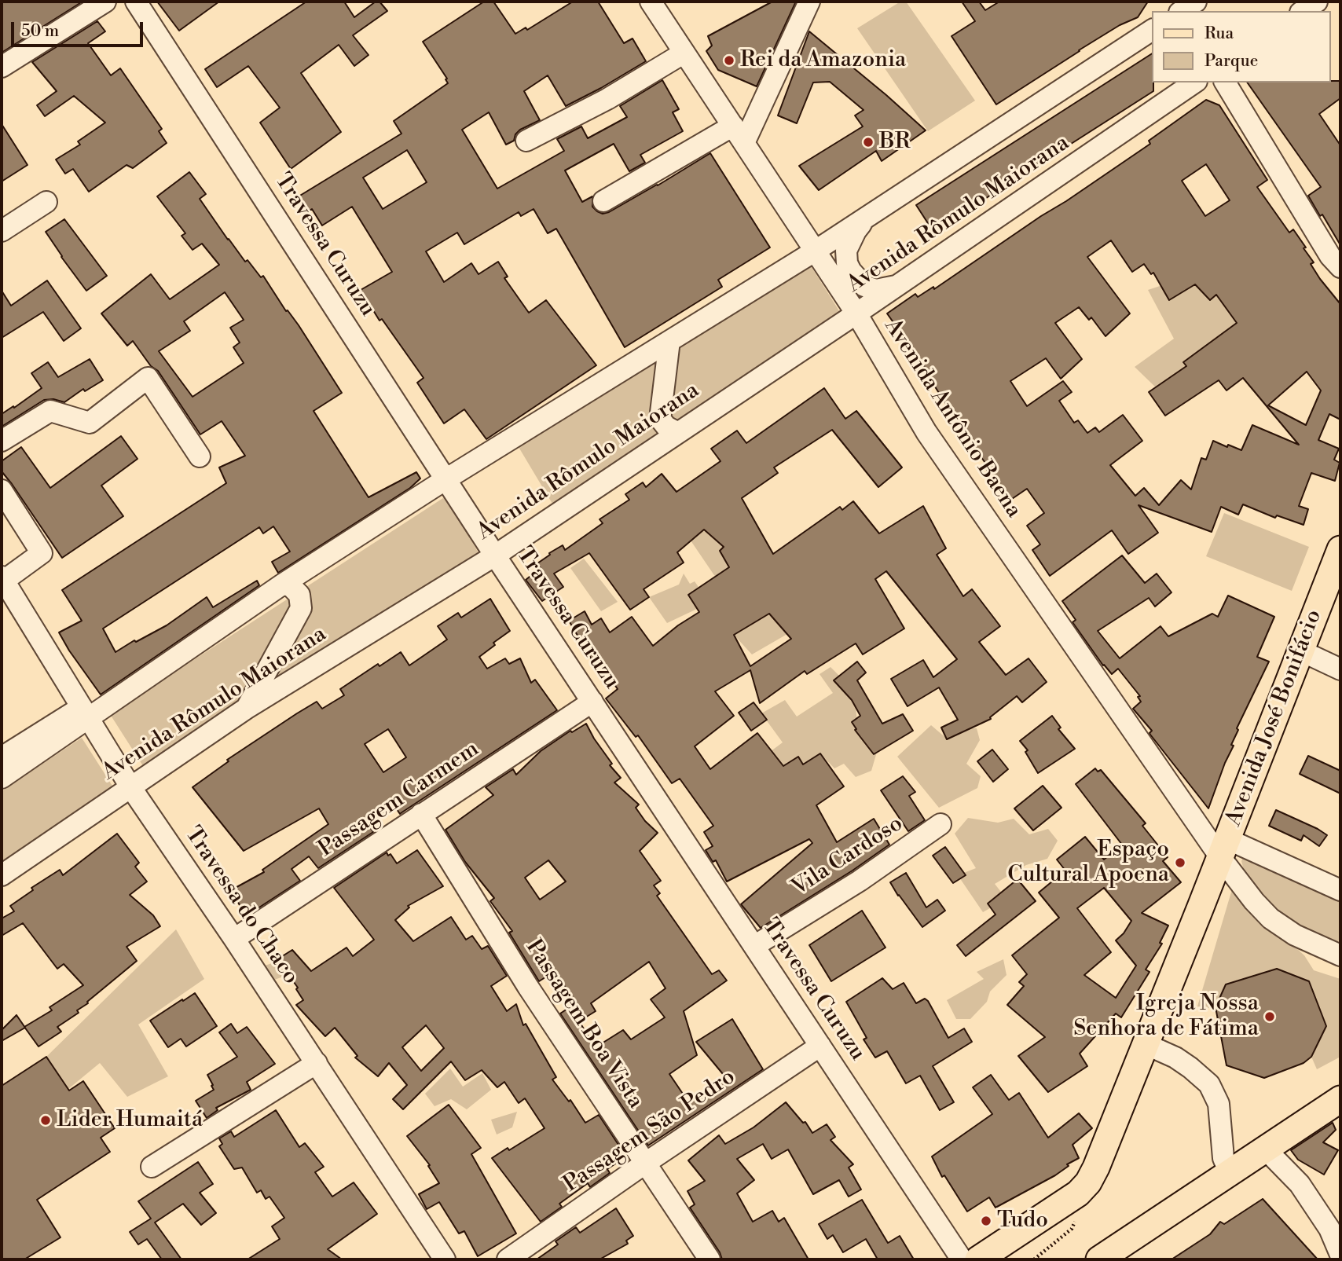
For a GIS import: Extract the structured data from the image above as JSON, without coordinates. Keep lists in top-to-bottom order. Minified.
{"streets":{"main road":["Avenida José Bonifácio"],"street":["Avenida Rômulo Maiorana","Travessa Curuzu","Avenida Antônio Baena","Passagem Carmem","Vila Cardoso","Travessa do Chaco","Passagem Boa Vista","Passagem São Pedro"]},"crossings":[["Avenida Rômulo Maiorana","Travessa Curuzu"],["Avenida Rômulo Maiorana","Avenida Antônio Baena"],["Avenida Rômulo Maiorana","Travessa do Chaco"],["Travessa Curuzu","Passagem Carmem"],["Travessa Curuzu","Vila Cardoso"],["Travessa Curuzu","Passagem São Pedro"],["Avenida Antônio Baena","Avenida José Bonifácio"],["Passagem Carmem","Travessa do Chaco"],["Passagem Carmem","Passagem Boa Vista"],["Passagem Boa Vista","Passagem São Pedro"]],"places":["Rei da Amazonia","BR","Espaço Cultural Apoena","Igreja Nossa Senhora de Fátima","Lider Humaitá","Tudo"],"legend":["Rua","Parque"],"scale_bar":"50 m"}
